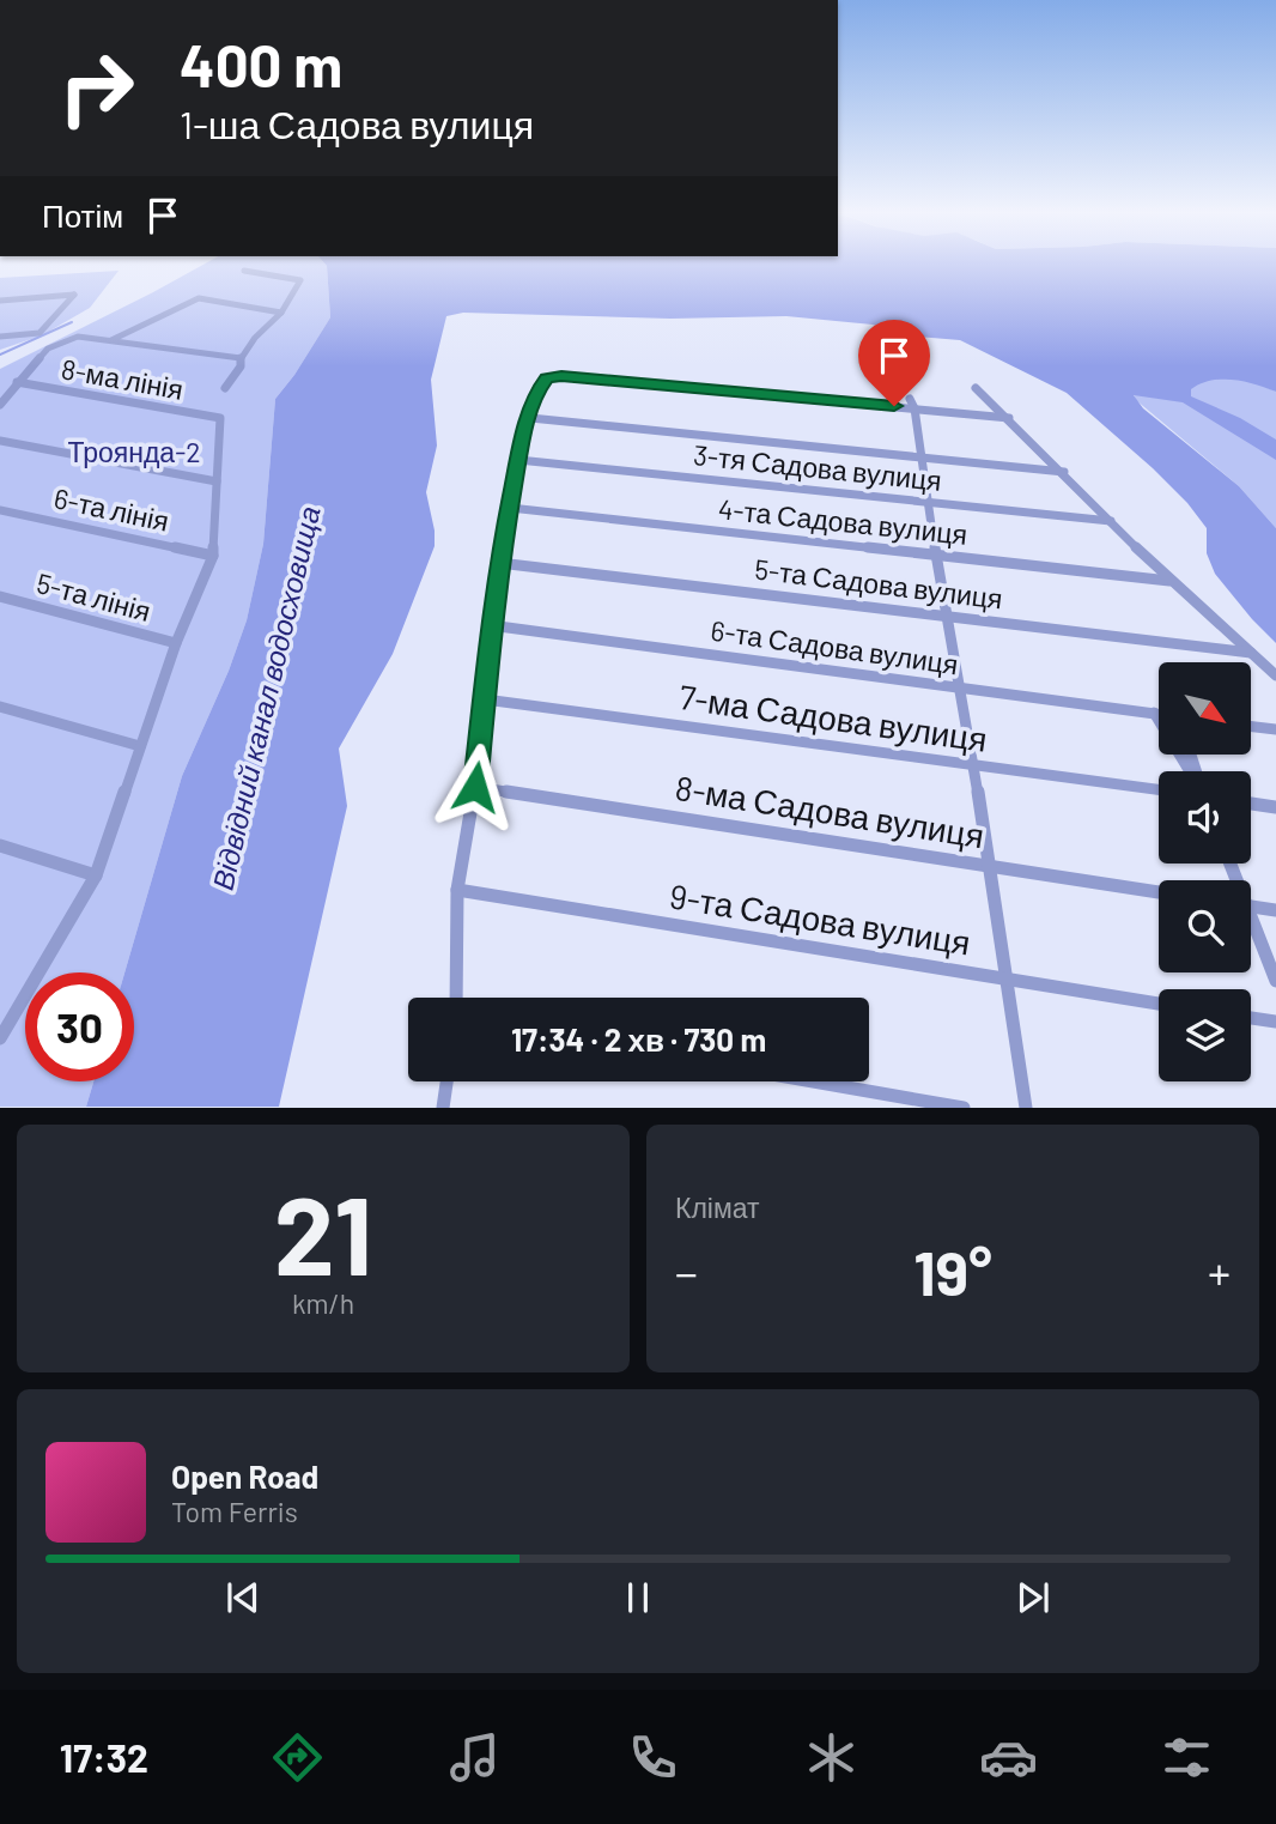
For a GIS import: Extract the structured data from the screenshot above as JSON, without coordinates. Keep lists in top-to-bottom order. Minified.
{"streets":{"street":["8-ма лінія","3-тя Садова вулиця","6-та лінія","4-та Садова вулиця","5-та Садова вулиця","5-та лінія","6-та Садова вулиця","7-ма Садова вулиця","8-ма Садова вулиця","9-та Садова вулиця"]},"water":["Відвідний канал водосховища"],"parks":["Троянда-2"],"north":"bottom right","page":{"turn":["400 m","1-ша Садова вулиця"],"then":"Потім","limit":"30","trip":"17:34 · 2 хв · 730 m","tile":[["21","km/h"],"Клімат"],"heat":["−","19°","+"],"song":["Open Road","Tom Ferris"],"tabs":"17:32"}}
